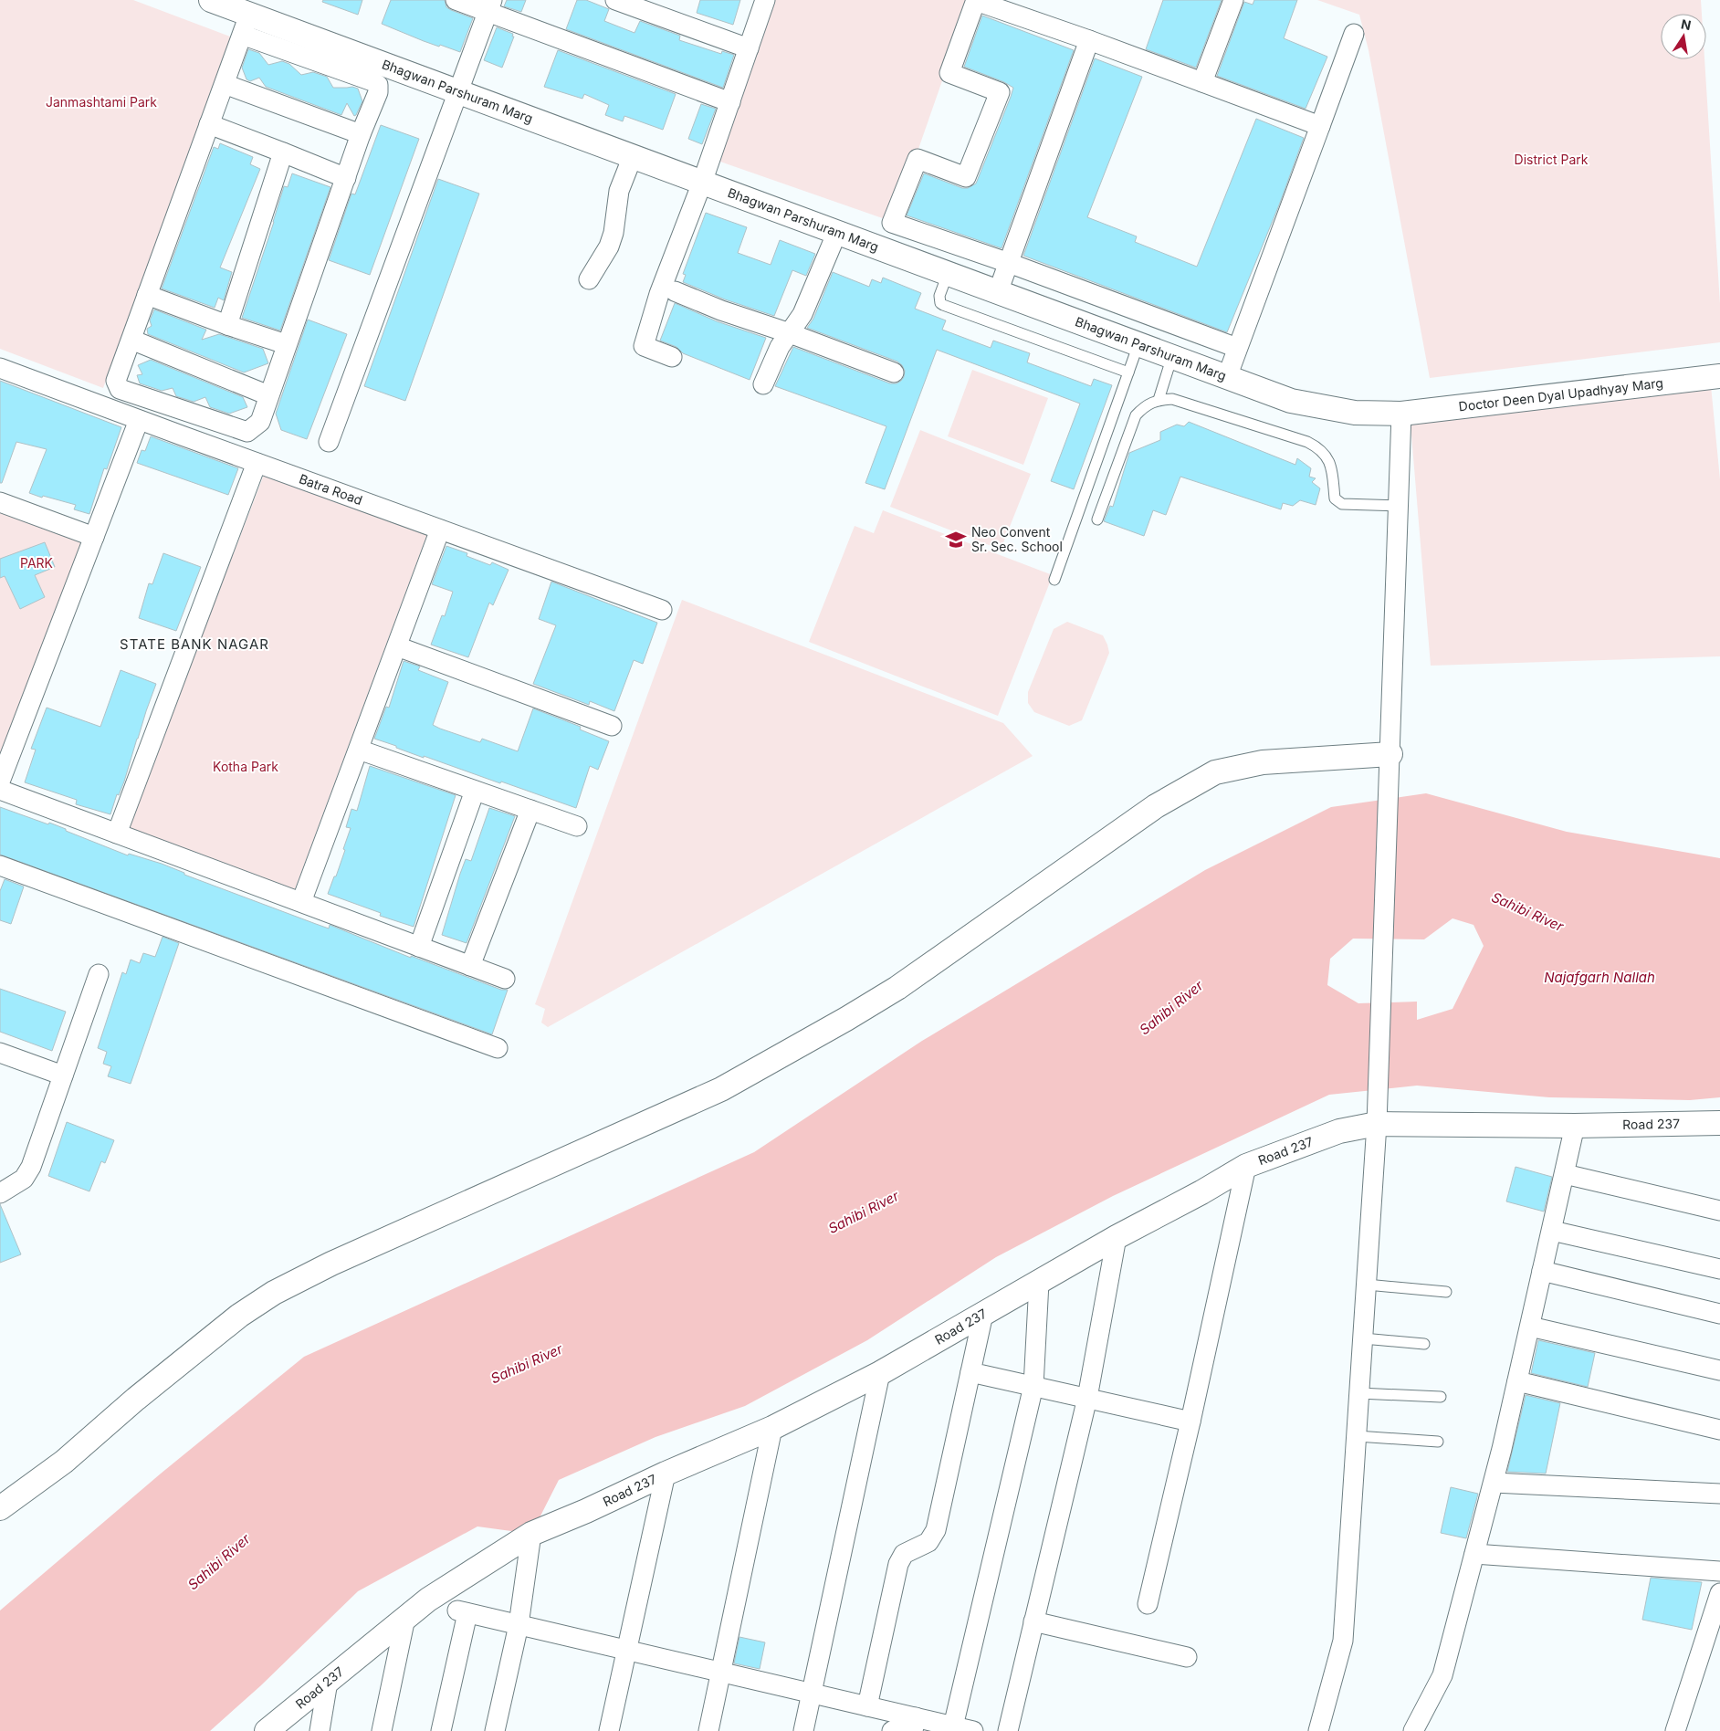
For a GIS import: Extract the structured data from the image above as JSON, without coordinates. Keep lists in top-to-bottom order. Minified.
{"streets":{"street":["Bhagwan Parshuram Marg","Doctor Deen Dyal Upadhyay Marg","Batra Road","Road 237"]},"crossings":[["Bhagwan Parshuram Marg","Doctor Deen Dyal Upadhyay Marg"]],"districts":["STATE BANK NAGAR"],"water":["Sahibi River","Najafgarh Nallah"],"parks":["Janmashtami Park","District Park","PARK","Kotha Park"],"places":{"school or university":["Neo Convent Sr. Sec. School"]},"north":"top"}
